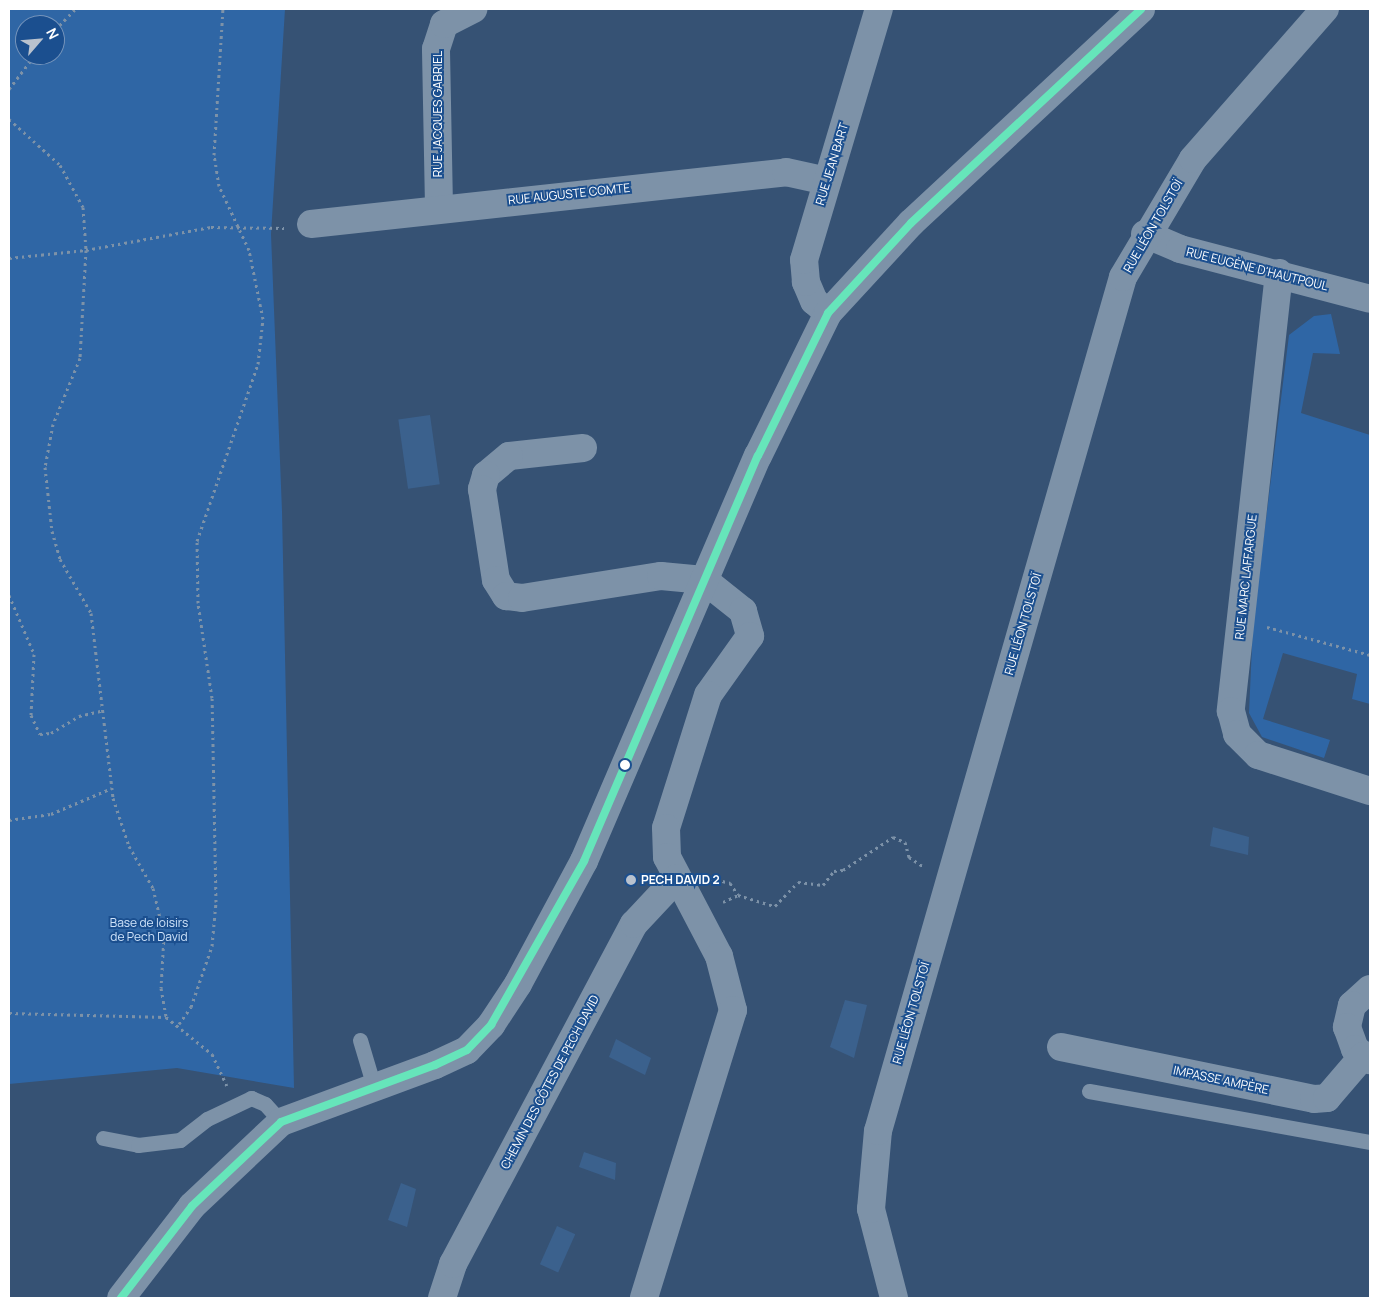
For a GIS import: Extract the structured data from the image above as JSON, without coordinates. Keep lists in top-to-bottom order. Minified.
{"streets":{"street":["RUE JACQUES GABRIEL","RUE JEAN BART","RUE AUGUSTE COMTE","RUE LÉON TOLSTOÏ","RUE EUGÈNE D'HAUTPOUL","RUE MARC LAFFARGUE","IMPASSE AMPÈRE","CHEMIN DES CÔTES DE PECH DAVID"]},"crossings":[["RUE JACQUES GABRIEL","RUE AUGUSTE COMTE"],["RUE JEAN BART","RUE AUGUSTE COMTE"],["RUE LÉON TOLSTOÏ","RUE EUGÈNE D'HAUTPOUL"],["RUE EUGÈNE D'HAUTPOUL","RUE MARC LAFFARGUE"]],"parks":["Base de loisirs de Pech David"],"places":["PECH DAVID 2"],"north":"top right"}
